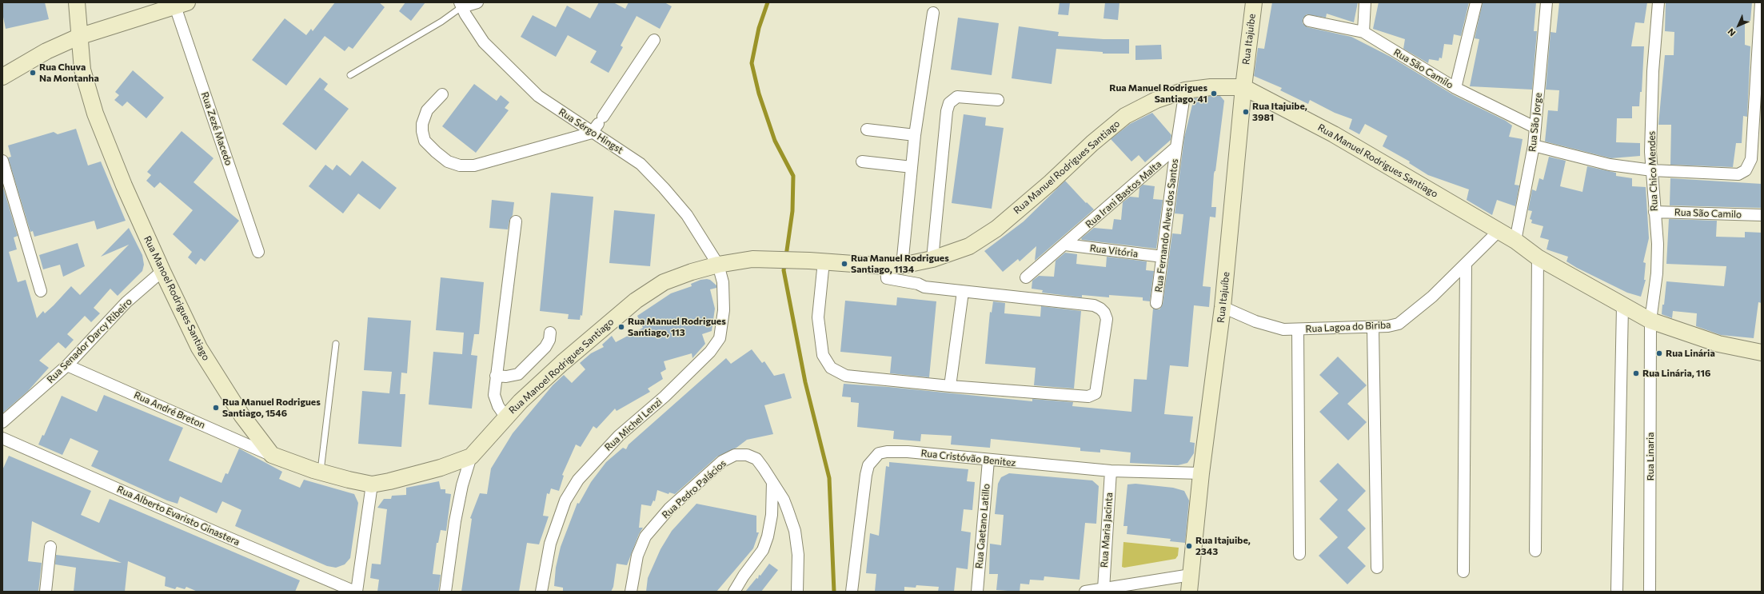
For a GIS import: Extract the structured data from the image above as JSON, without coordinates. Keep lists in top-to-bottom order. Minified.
{"streets":{"main road":["Rua Itajuíbe","Rua Zezé Macedo","Rua Manuel Rodrigues Santiago","Rua Manoel Rodrigues Santiago"],"street":["Rua São Camilo","Rua São Jorge","Rua Sérgo Hingst","Rua Chico Mendes","Rua Irani Bastos Malta","Rua Fernando Alves dos Santos","Rua Vitória","Rua Lagoa do Biriba","Rua Senador Darcy Ribeiro","Rua André Breton","Rua Michel Lenzi","Rua Linaria","Rua Cristóvão Benitez","Rua Pedro Palácios","Rua Alberto Evaristo Ginastera","Rua Gaetano Latillo","Rua Maria Jacinta"]},"crossings":[["Rua Itajuíbe","Rua Manuel Rodrigues Santiago"],["Rua Itajuíbe","Rua Lagoa do Biriba"],["Rua Itajuíbe","Rua Cristóvão Benitez"],["Rua São Camilo","Rua São Jorge"],["Rua São Camilo","Rua Chico Mendes"],["Rua São Jorge","Rua Manuel Rodrigues Santiago"],["Rua Zezé Macedo","Rua Manoel Rodrigues Santiago"],["Rua Sérgo Hingst","Rua Manoel Rodrigues Santiago"],["Rua Sérgo Hingst","Rua Michel Lenzi"],["Rua Manuel Rodrigues Santiago","Rua Chico Mendes"],["Rua Manuel Rodrigues Santiago","Rua Manoel Rodrigues Santiago"],["Rua Manuel Rodrigues Santiago","Rua Lagoa do Biriba"],["Rua Manuel Rodrigues Santiago","Rua Linaria"],["Rua Chico Mendes","Rua Linaria"],["Rua Irani Bastos Malta","Rua Fernando Alves dos Santos"],["Rua Irani Bastos Malta","Rua Vitória"],["Rua Fernando Alves dos Santos","Rua Vitória"],["Rua Manoel Rodrigues Santiago","Rua Senador Darcy Ribeiro"],["Rua Manoel Rodrigues Santiago","Rua André Breton"],["Rua Manoel Rodrigues Santiago","Rua Michel Lenzi"],["Rua Senador Darcy Ribeiro","Rua André Breton"],["Rua Cristóvão Benitez","Rua Gaetano Latillo"],["Rua Cristóvão Benitez","Rua Maria Jacinta"]],"places":["Rua Chuva Na Montanha","Rua Manuel Rodrigues Santiago, 41","Rua Itajuibe, 3981","Rua Manuel Rodrigues Santiago, 1134","Rua Manuel Rodrigues Santiago, 113","Rua Linária","Rua Linária, 116","Rua Manuel Rodrigues Santiago, 1546","Rua Itajuibe, 2343"],"north":"bottom left"}
